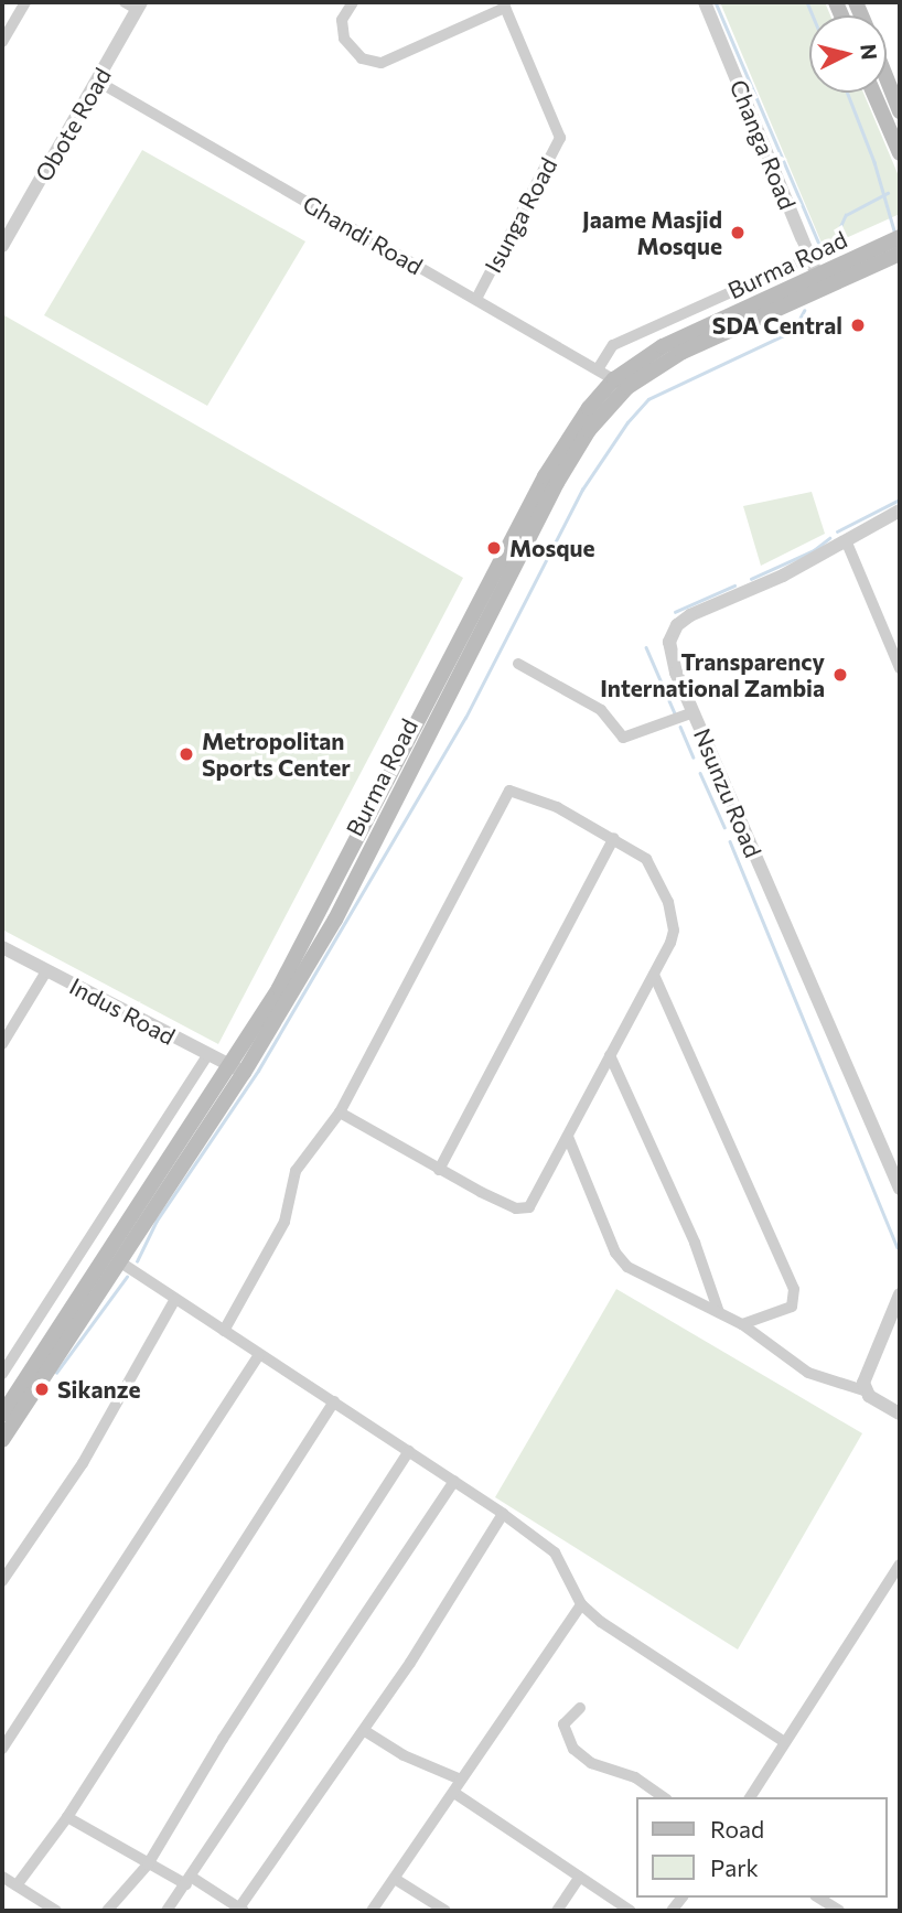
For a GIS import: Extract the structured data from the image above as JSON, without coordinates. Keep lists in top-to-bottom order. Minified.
{"streets":{"main road":["Burma Road"],"street":["Obote Road","Changa Road","Isunga Road","Ghandi Road","Nsunzu Road","Indus Road"]},"crossings":[["Obote Road","Ghandi Road"],["Changa Road","Burma Road"],["Isunga Road","Ghandi Road"],["Ghandi Road","Burma Road"],["Burma Road","Indus Road"]],"places":["Jaame Masjid Mosque","SDA Central","Mosque","Transparency International Zambia","Metropolitan Sports Center","Sikanze"],"legend":["Road","Park"],"north":"right"}
